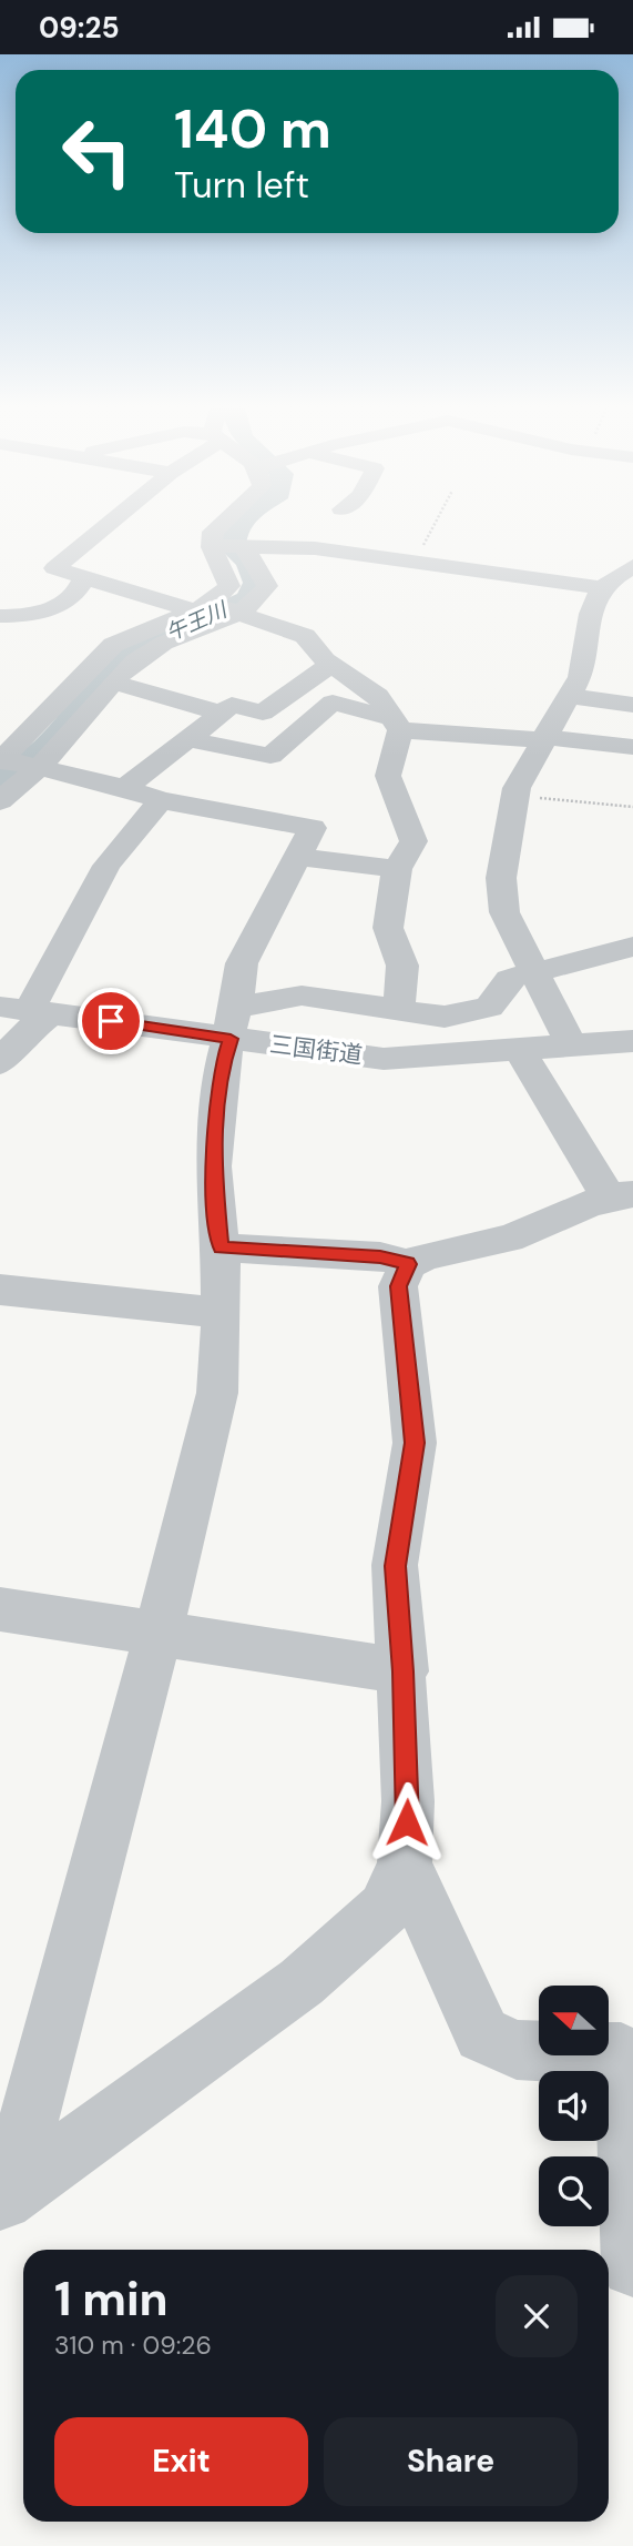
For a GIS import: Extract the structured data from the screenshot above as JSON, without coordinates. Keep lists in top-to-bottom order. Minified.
{"streets":{"street":["三国街道"]},"water":["午王川"],"north":"left","page":{"status":"09:25","turn":["140 m","Turn left"],"heading":["1 min","310 m · 09:26"],"buttons":["Exit","Share"]}}
